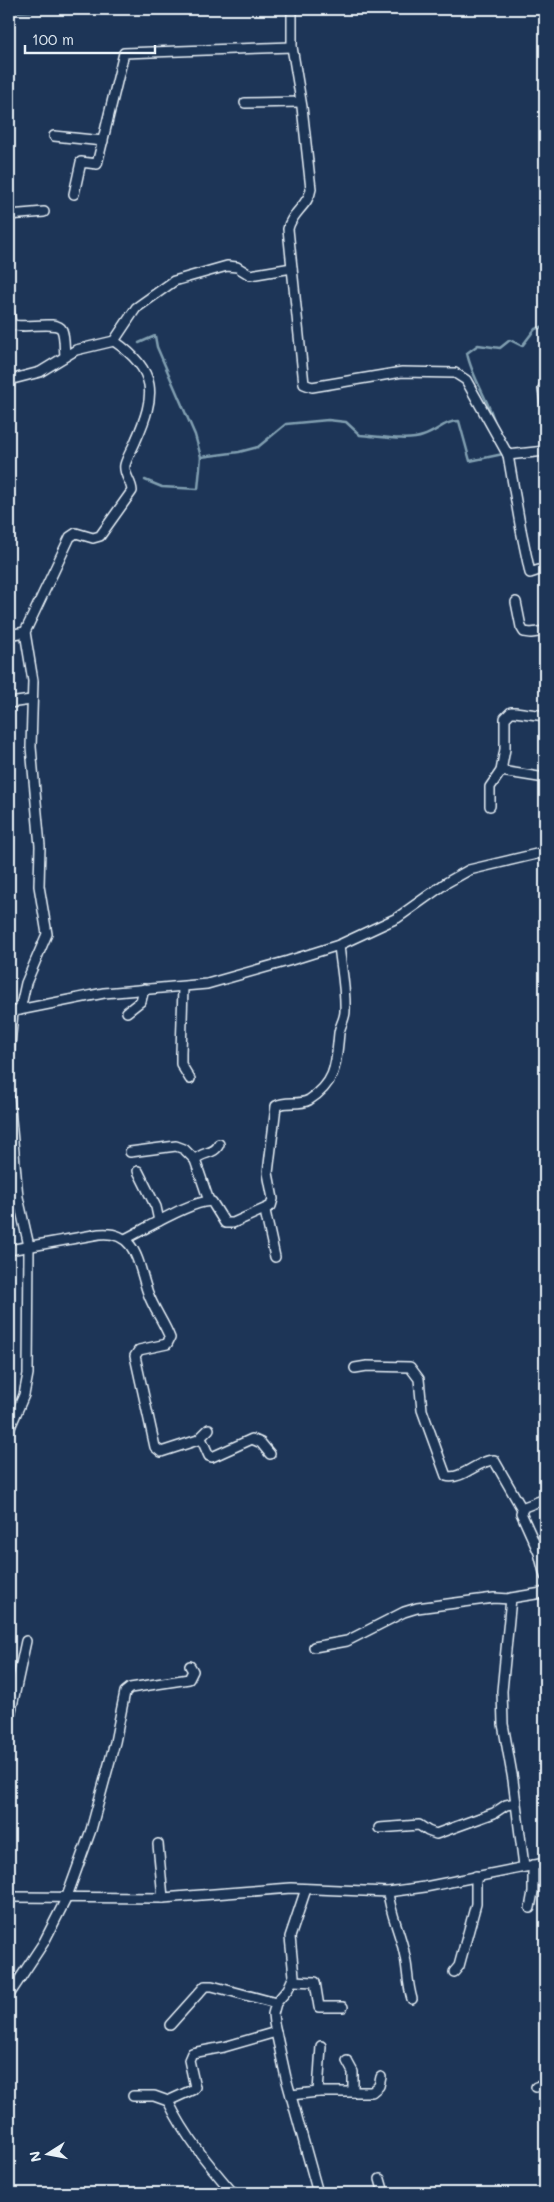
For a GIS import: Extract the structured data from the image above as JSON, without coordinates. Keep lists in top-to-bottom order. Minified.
{"scale_bar":"100 m","north":"left"}
